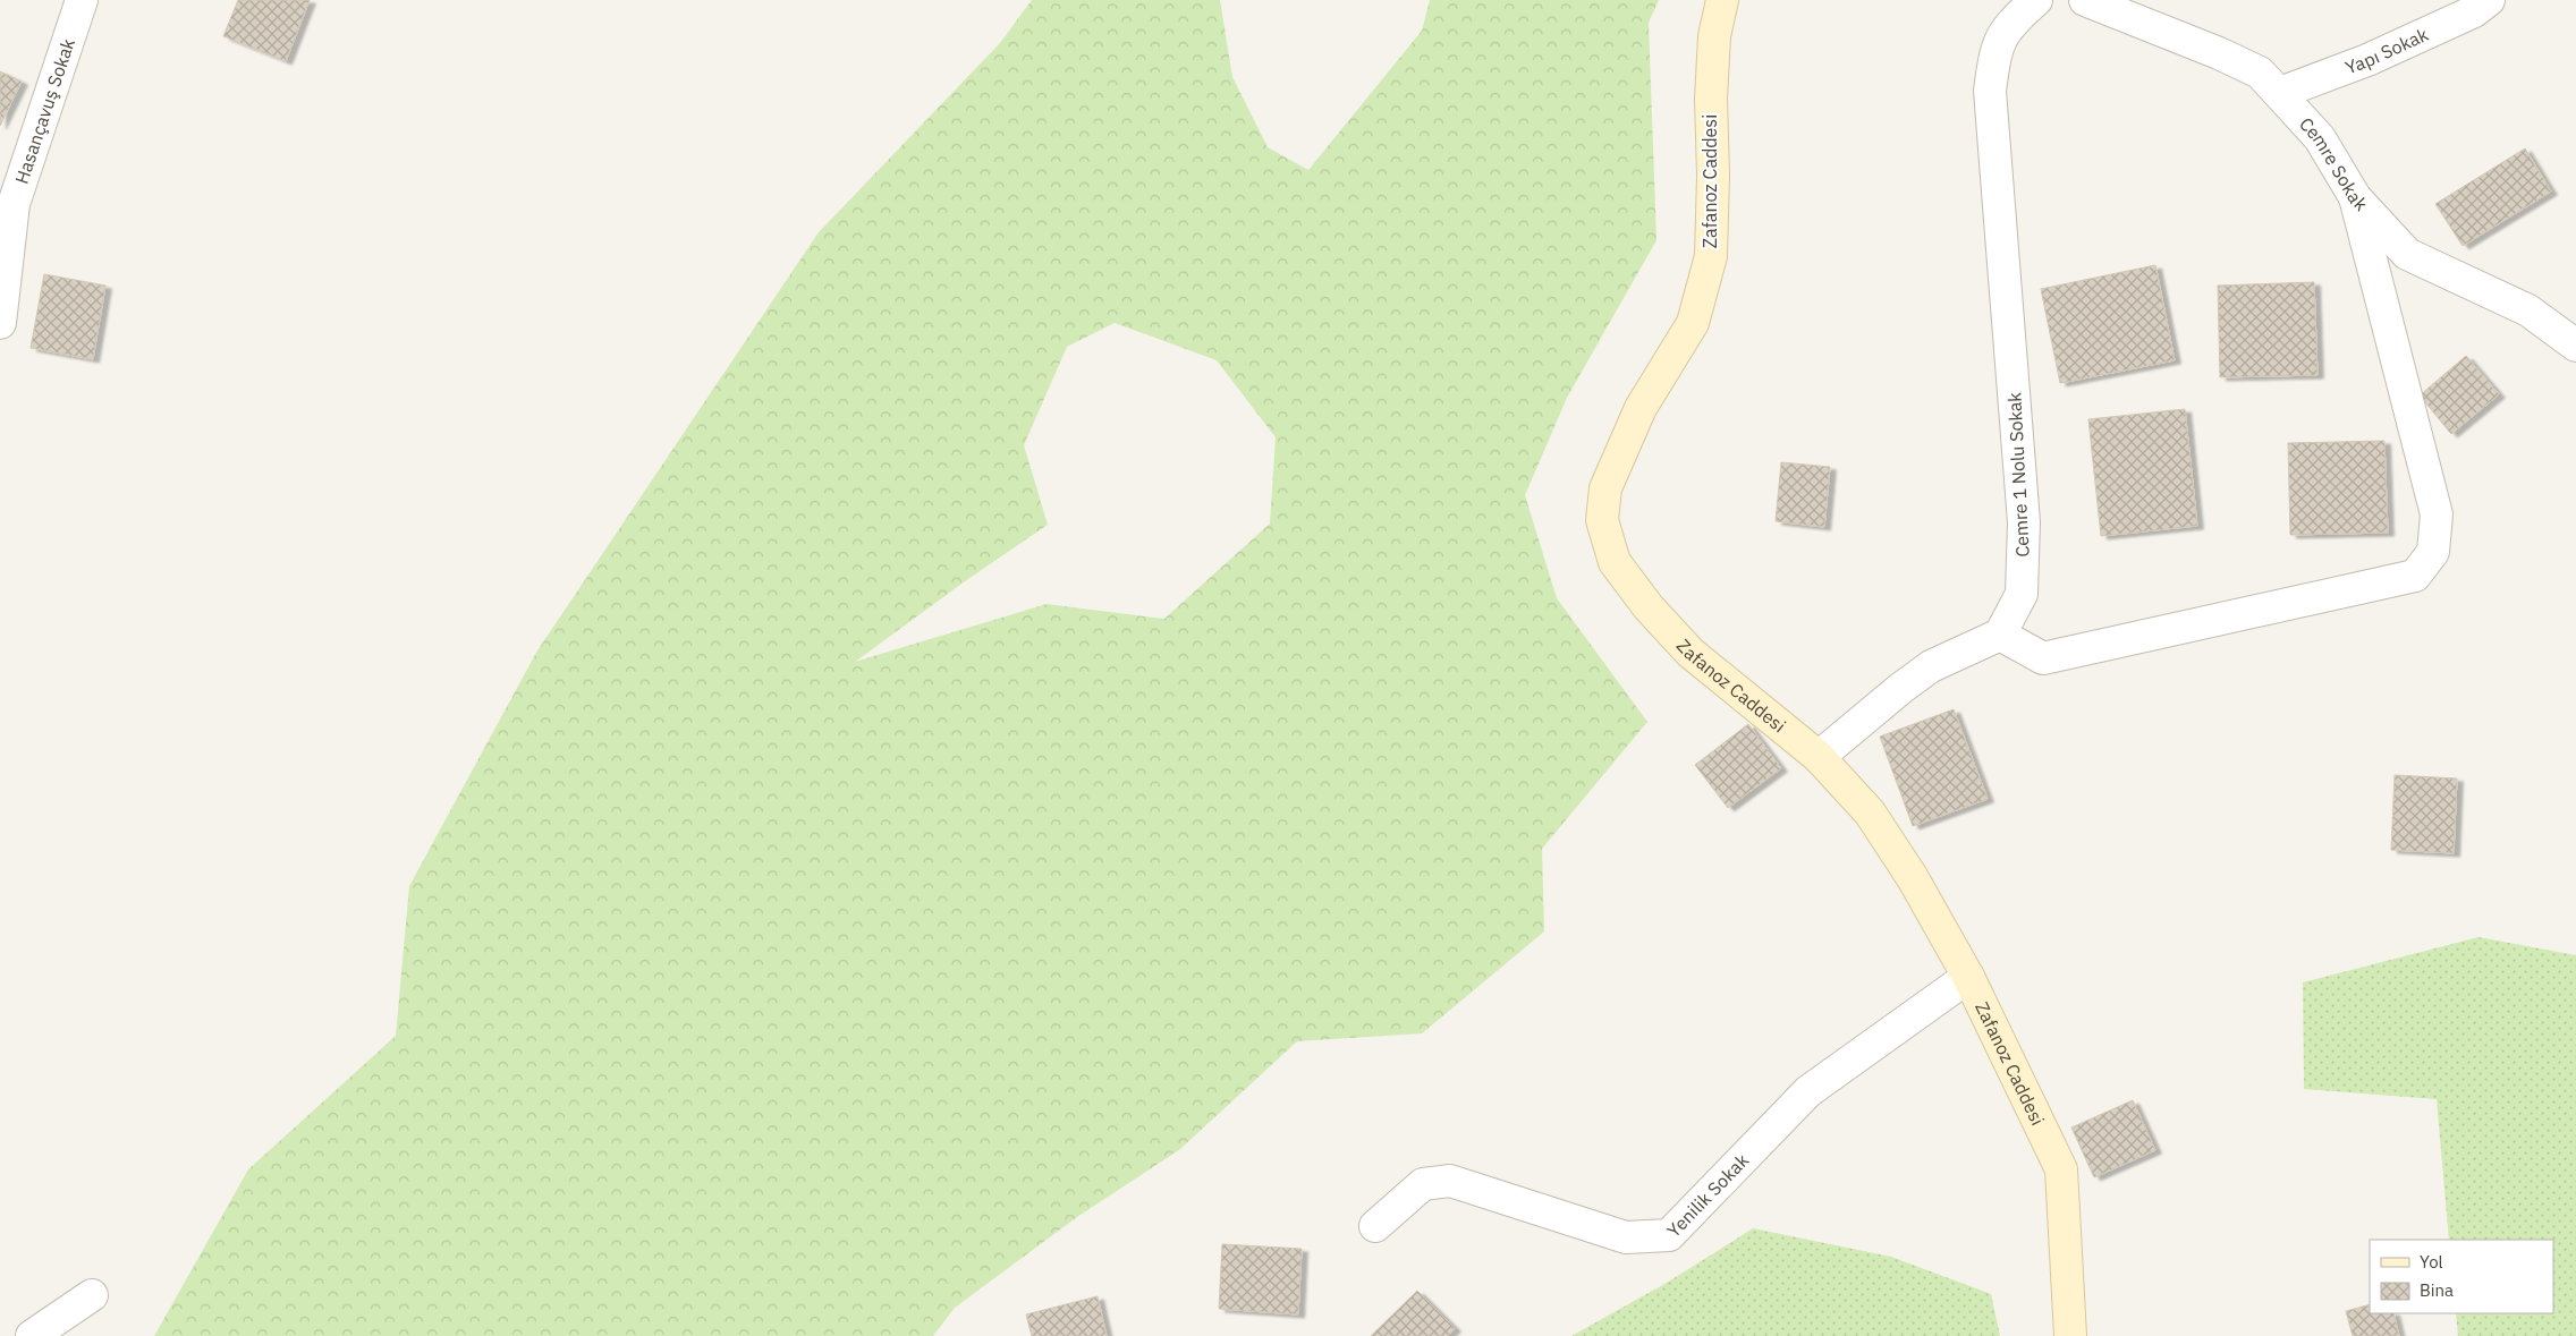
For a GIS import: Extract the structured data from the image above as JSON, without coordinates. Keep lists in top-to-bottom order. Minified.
{"streets":{"street":["Yapı Sokak","Hasançavuş Sokak","Cemre Sokak","Zafanoz Caddesi","Cemre 1 Nolu Sokak","Yenilik Sokak"]},"crossings":[["Yapı Sokak","Cemre Sokak"],["Zafanoz Caddesi","Yenilik Sokak"]],"legend":["Yol","Bina"]}
